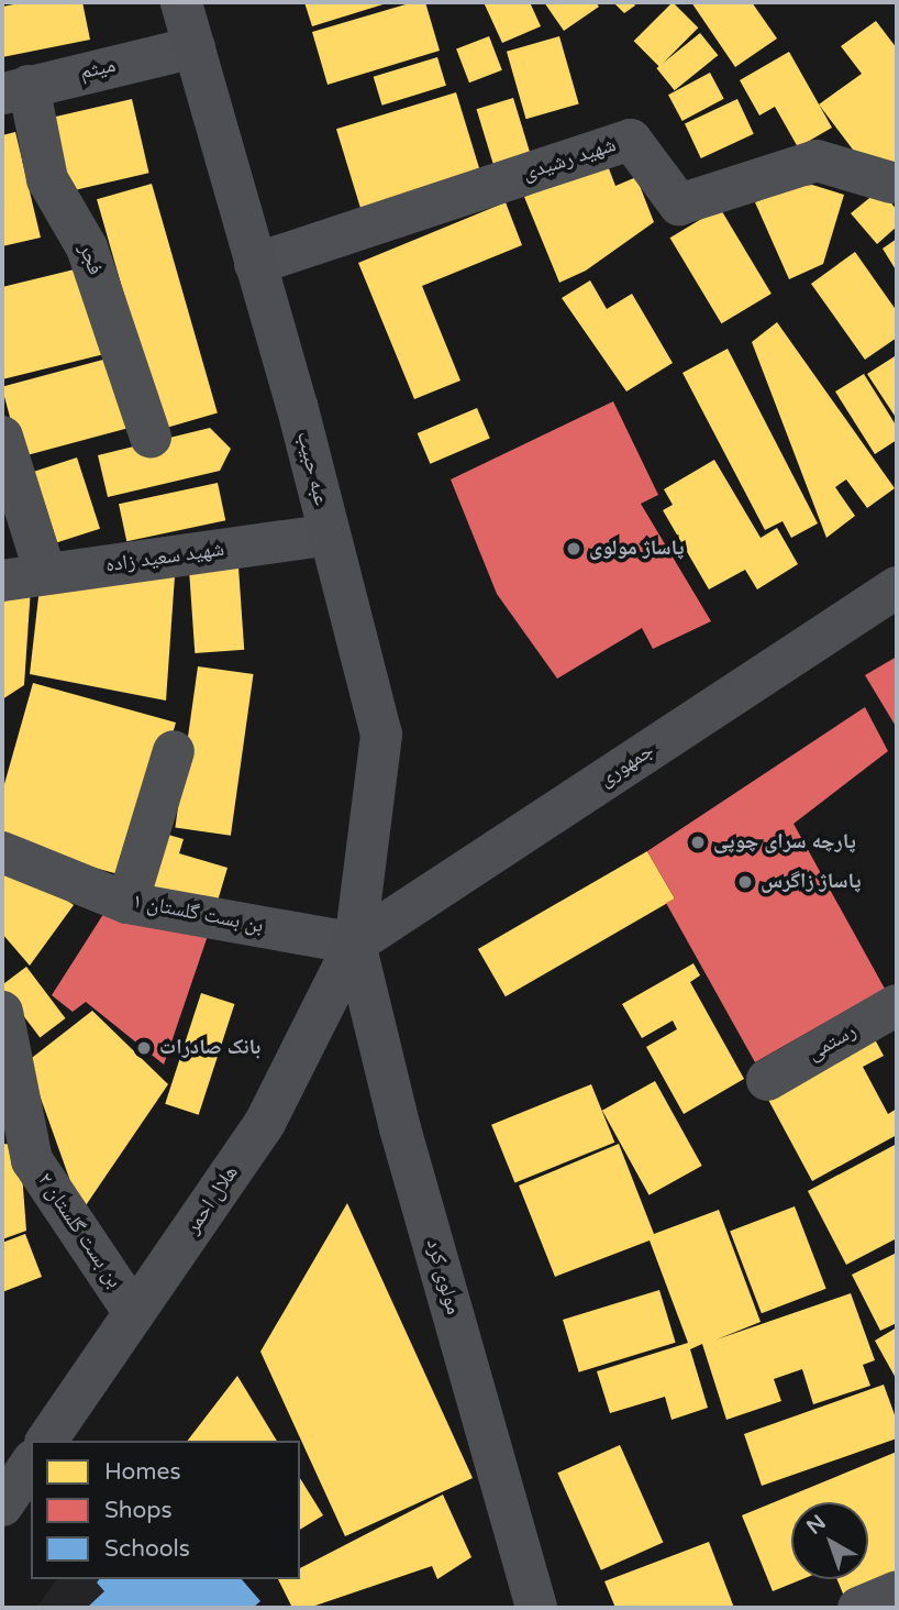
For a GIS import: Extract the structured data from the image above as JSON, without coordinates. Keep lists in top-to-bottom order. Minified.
{"streets":{"main road":["عبه حبیب","جمهوری","هلال احمر","مولوی کرد"],"street":["میثم","شهید رشیدی","فجر","شهید سعید زاده","بن بست گلستان ۱","رستمی","بن بست گلستان ۲"]},"crossings":[["میثم","فجر"],["میثم","عبه حبیب"],["شهید رشیدی","عبه حبیب"],["عبه حبیب","شهید سعید زاده"],["عبه حبیب","جمهوری"],["عبه حبیب","بن بست گلستان ۱"],["عبه حبیب","هلال احمر"],["عبه حبیب","مولوی کرد"],["جمهوری","بن بست گلستان ۱"],["جمهوری","هلال احمر"],["جمهوری","مولوی کرد"],["بن بست گلستان ۱","هلال احمر"],["بن بست گلستان ۱","مولوی کرد"],["هلال احمر","بن بست گلستان ۲"],["هلال احمر","مولوی کرد"]],"places":["پاساژ مولوی","پارچه سرای چوپی","پاساژ زاگرس","بانک صادرات"],"legend":["Homes","Shops","Schools"],"north":"top left"}
